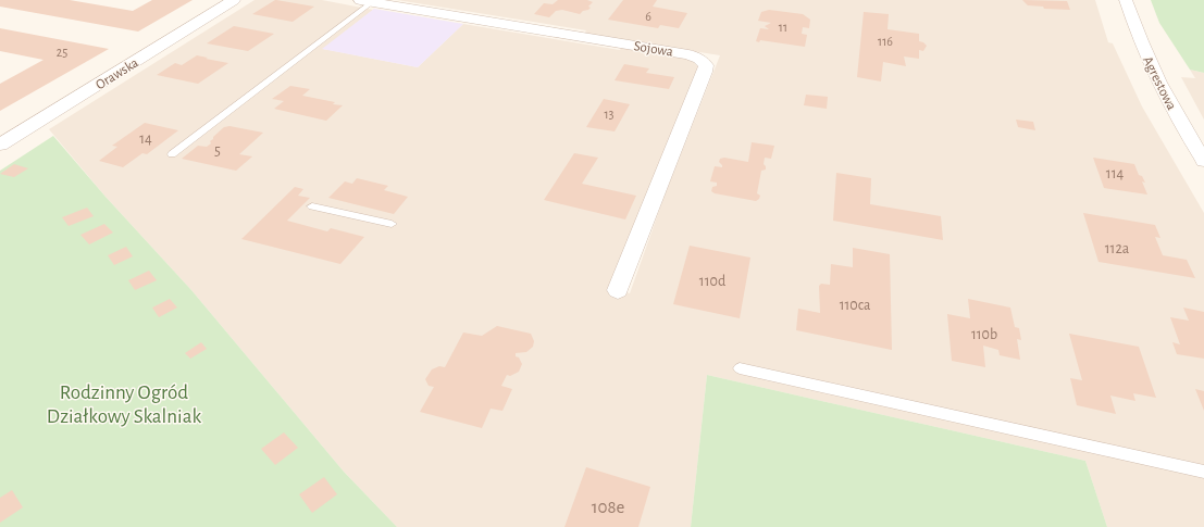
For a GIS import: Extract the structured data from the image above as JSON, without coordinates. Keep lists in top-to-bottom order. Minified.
{"streets":{"street":["Sojowa","Orawska","Agrestowa"]},"parks":["Rodzinny Ogród Działkowy Skalniak"],"house_numbers":["6","11","116","25","13","14","5","114","112a","110d","110ca","110b","108e"]}
